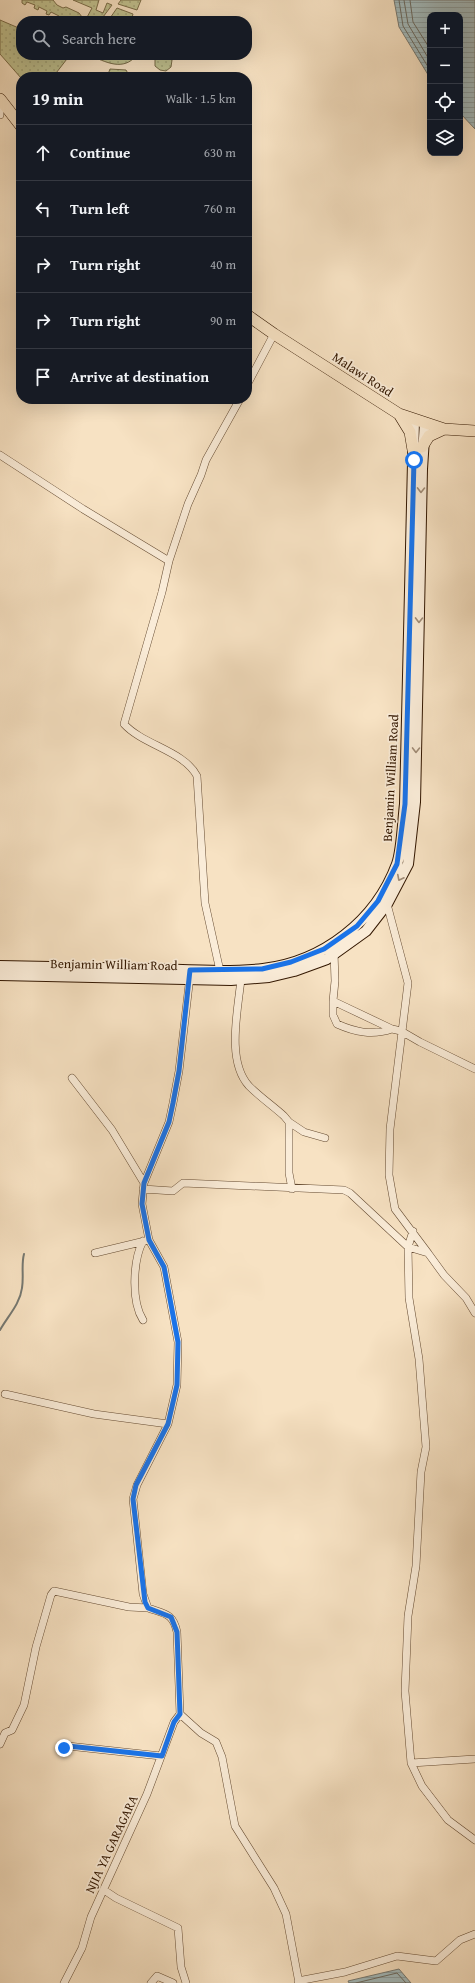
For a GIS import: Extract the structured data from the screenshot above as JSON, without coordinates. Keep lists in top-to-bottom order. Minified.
{"streets":{"main road":["Malawi Road","Benjamin William Road"],"street":["NJIA YA GARAGARA"]},"crossings":[["Malawi Road","Benjamin William Road"]],"page":{"map_buttons":["+","−"],"search":"Search here","heading":["19 min","Walk · 1.5 km"],"list":[["Continue","630 m"],["Turn left","760 m"],["Turn right","40 m"],["Turn right","90 m"],"Arrive at destination"]}}
